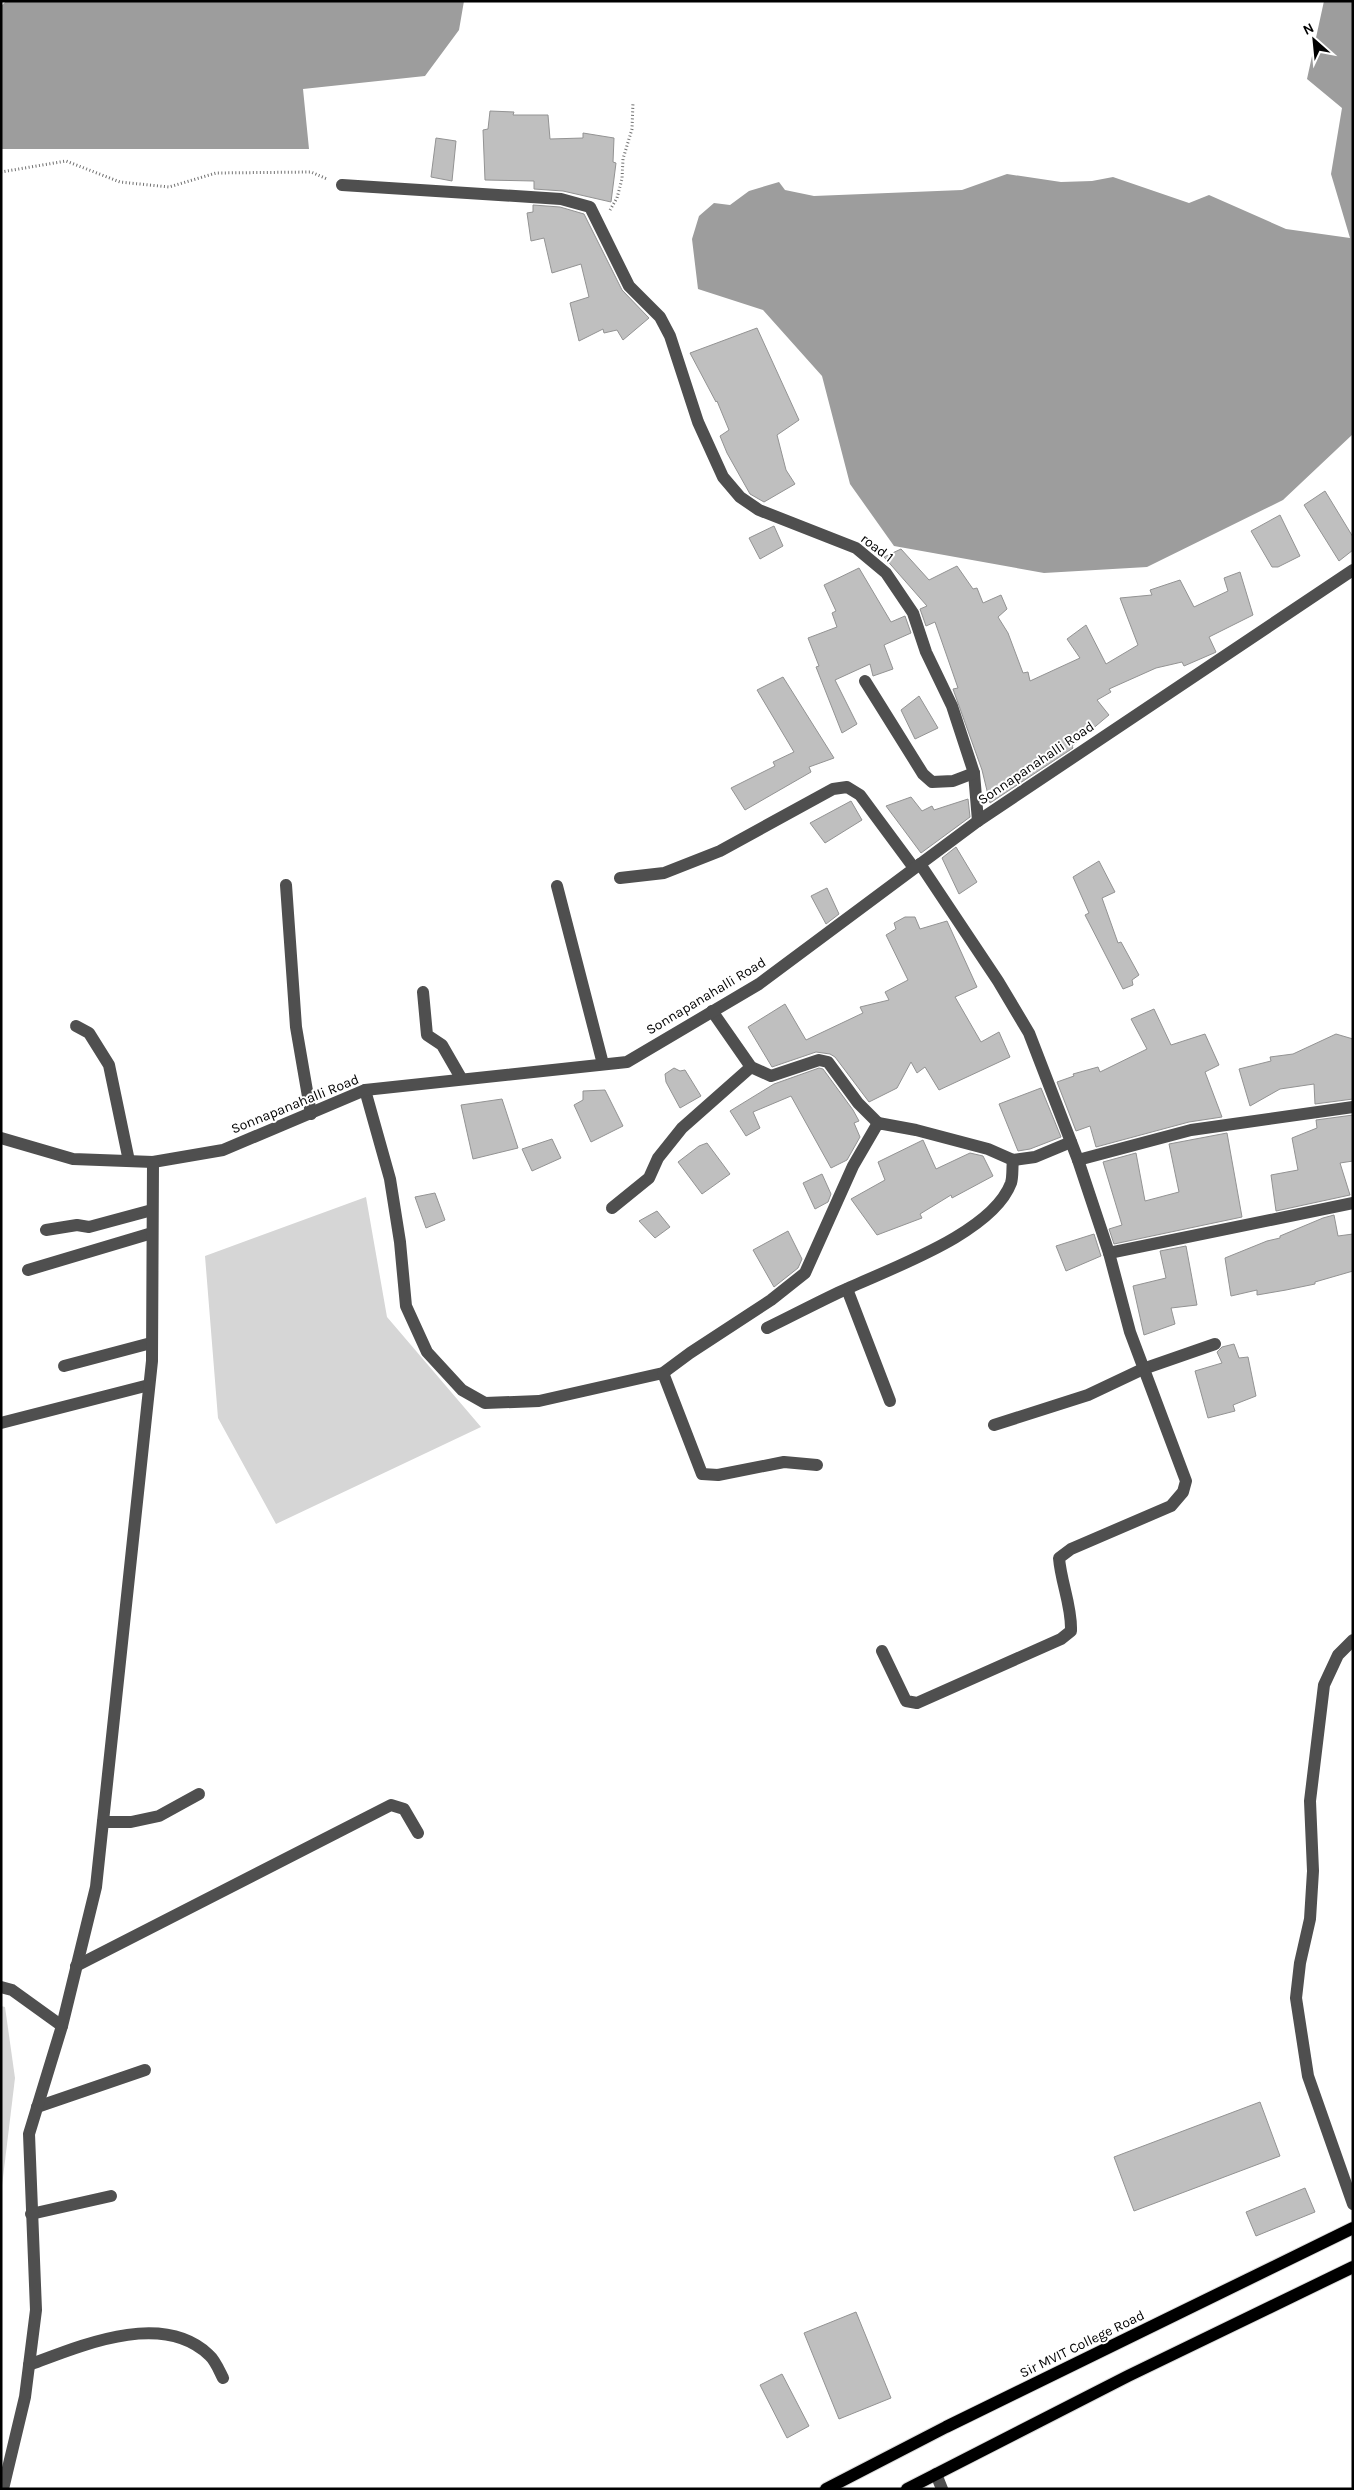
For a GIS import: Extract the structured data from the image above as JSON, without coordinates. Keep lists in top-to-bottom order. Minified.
{"streets":{"main road":["Sir MVIT College Road"],"street":["road 1","Sonnapanahalli Road"]},"crossings":[["road 1","Sonnapanahalli Road"]],"north":"top left"}
